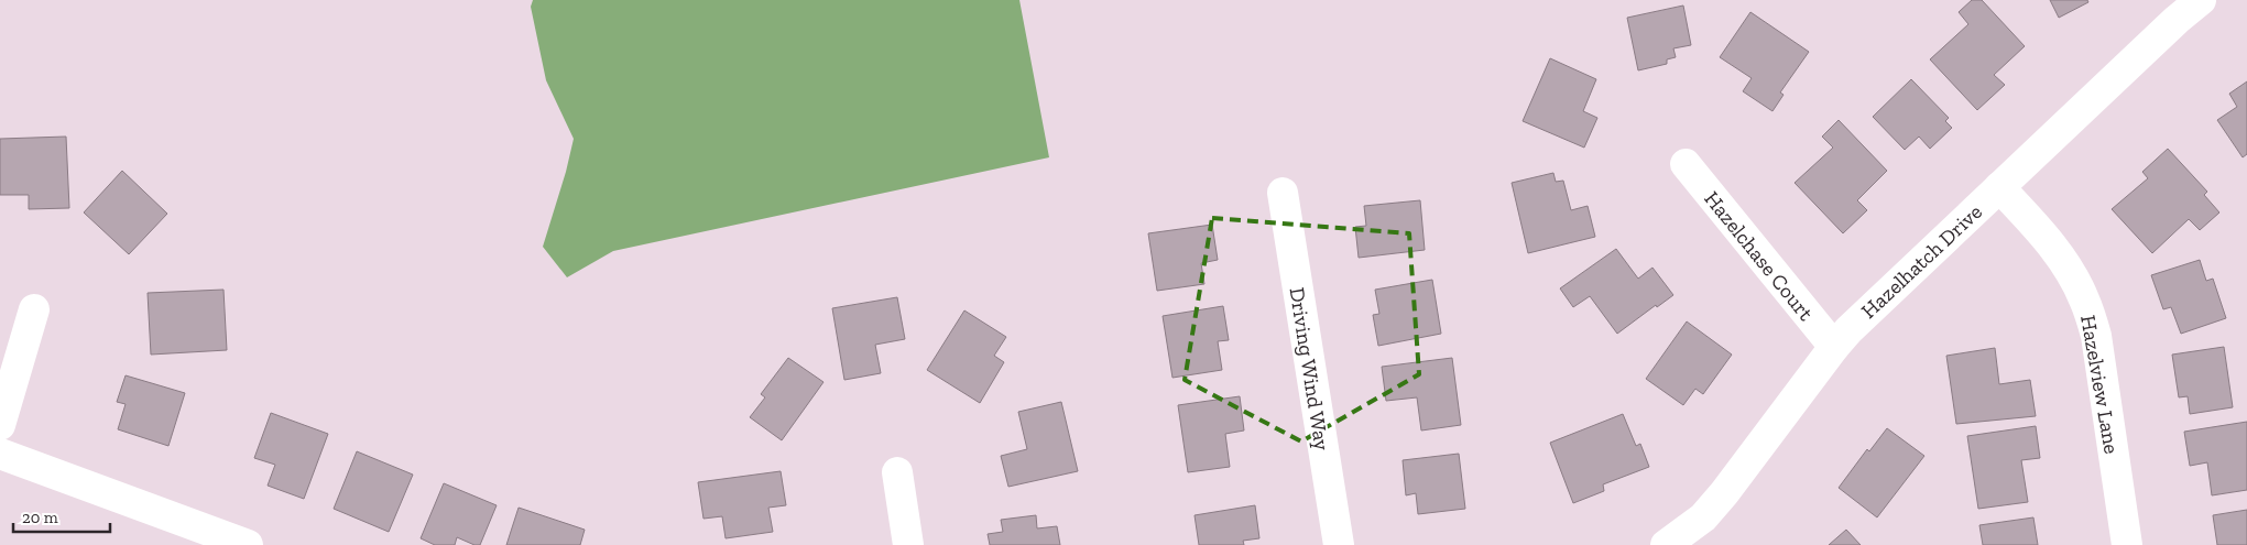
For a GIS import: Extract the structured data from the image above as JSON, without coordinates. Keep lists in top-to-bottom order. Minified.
{"streets":{"street":["Hazelchase Court","Hazelhatch Drive","Driving Wind Way","Hazelview Lane"]},"crossings":[["Hazelchase Court","Hazelhatch Drive"],["Hazelhatch Drive","Hazelview Lane"]],"scale_bar":"20 m"}
